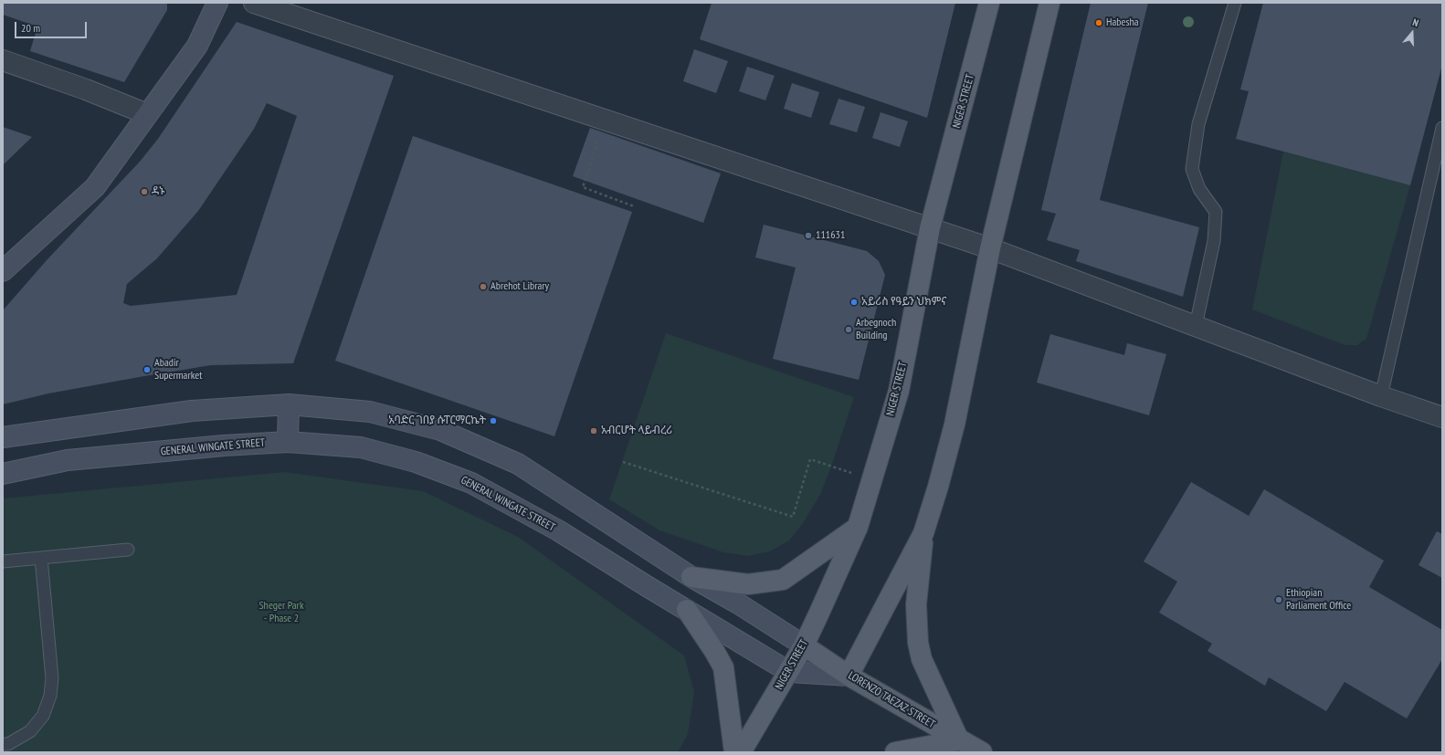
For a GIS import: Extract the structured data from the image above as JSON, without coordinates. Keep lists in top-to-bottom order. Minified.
{"streets":{"main road":["NIGER STREET","GENERAL WINGATE STREET","LORENZO TAEZAZ STREET"]},"crossings":[["NIGER STREET","GENERAL WINGATE STREET"],["NIGER STREET","LORENZO TAEZAZ STREET"],["GENERAL WINGATE STREET","LORENZO TAEZAZ STREET"]],"parks":["Sheger Park - Phase 2"],"places":["Habesha","ዳኑ","111631","Abrehot Library","አይሪስ የዓይን ህክምና","Arbegnoch Building","Abadir Supermarket","አባድር ገበያ ሱፐርማርኬት","አብርሆት ላይብረሪ","Ethiopian Parliament Office"],"scale_bar":"20 m","north":"top"}
